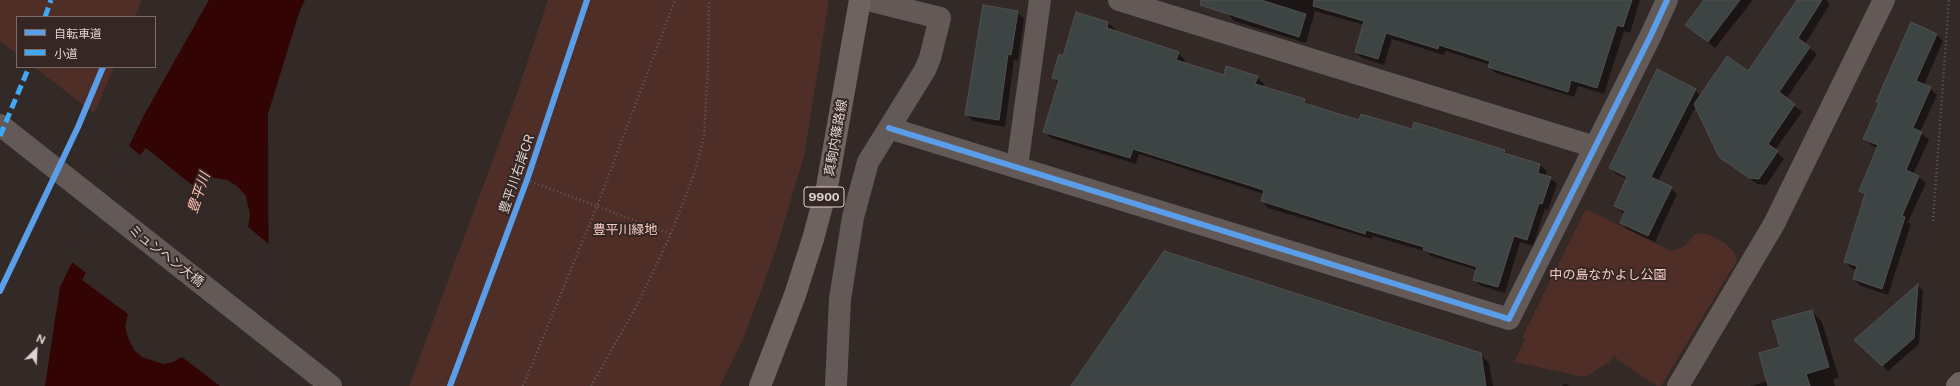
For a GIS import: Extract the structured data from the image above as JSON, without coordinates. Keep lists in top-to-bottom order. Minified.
{"streets":{"main road":["真駒内篠路線","9900"],"street":["ミュンヘン大橋"],"cycle path":["豊平川右岸CR"]},"water":["豊平川"],"parks":["豊平川緑地","中の島なかよし公園"],"legend":["自転車道","小道"],"north":"top right"}
